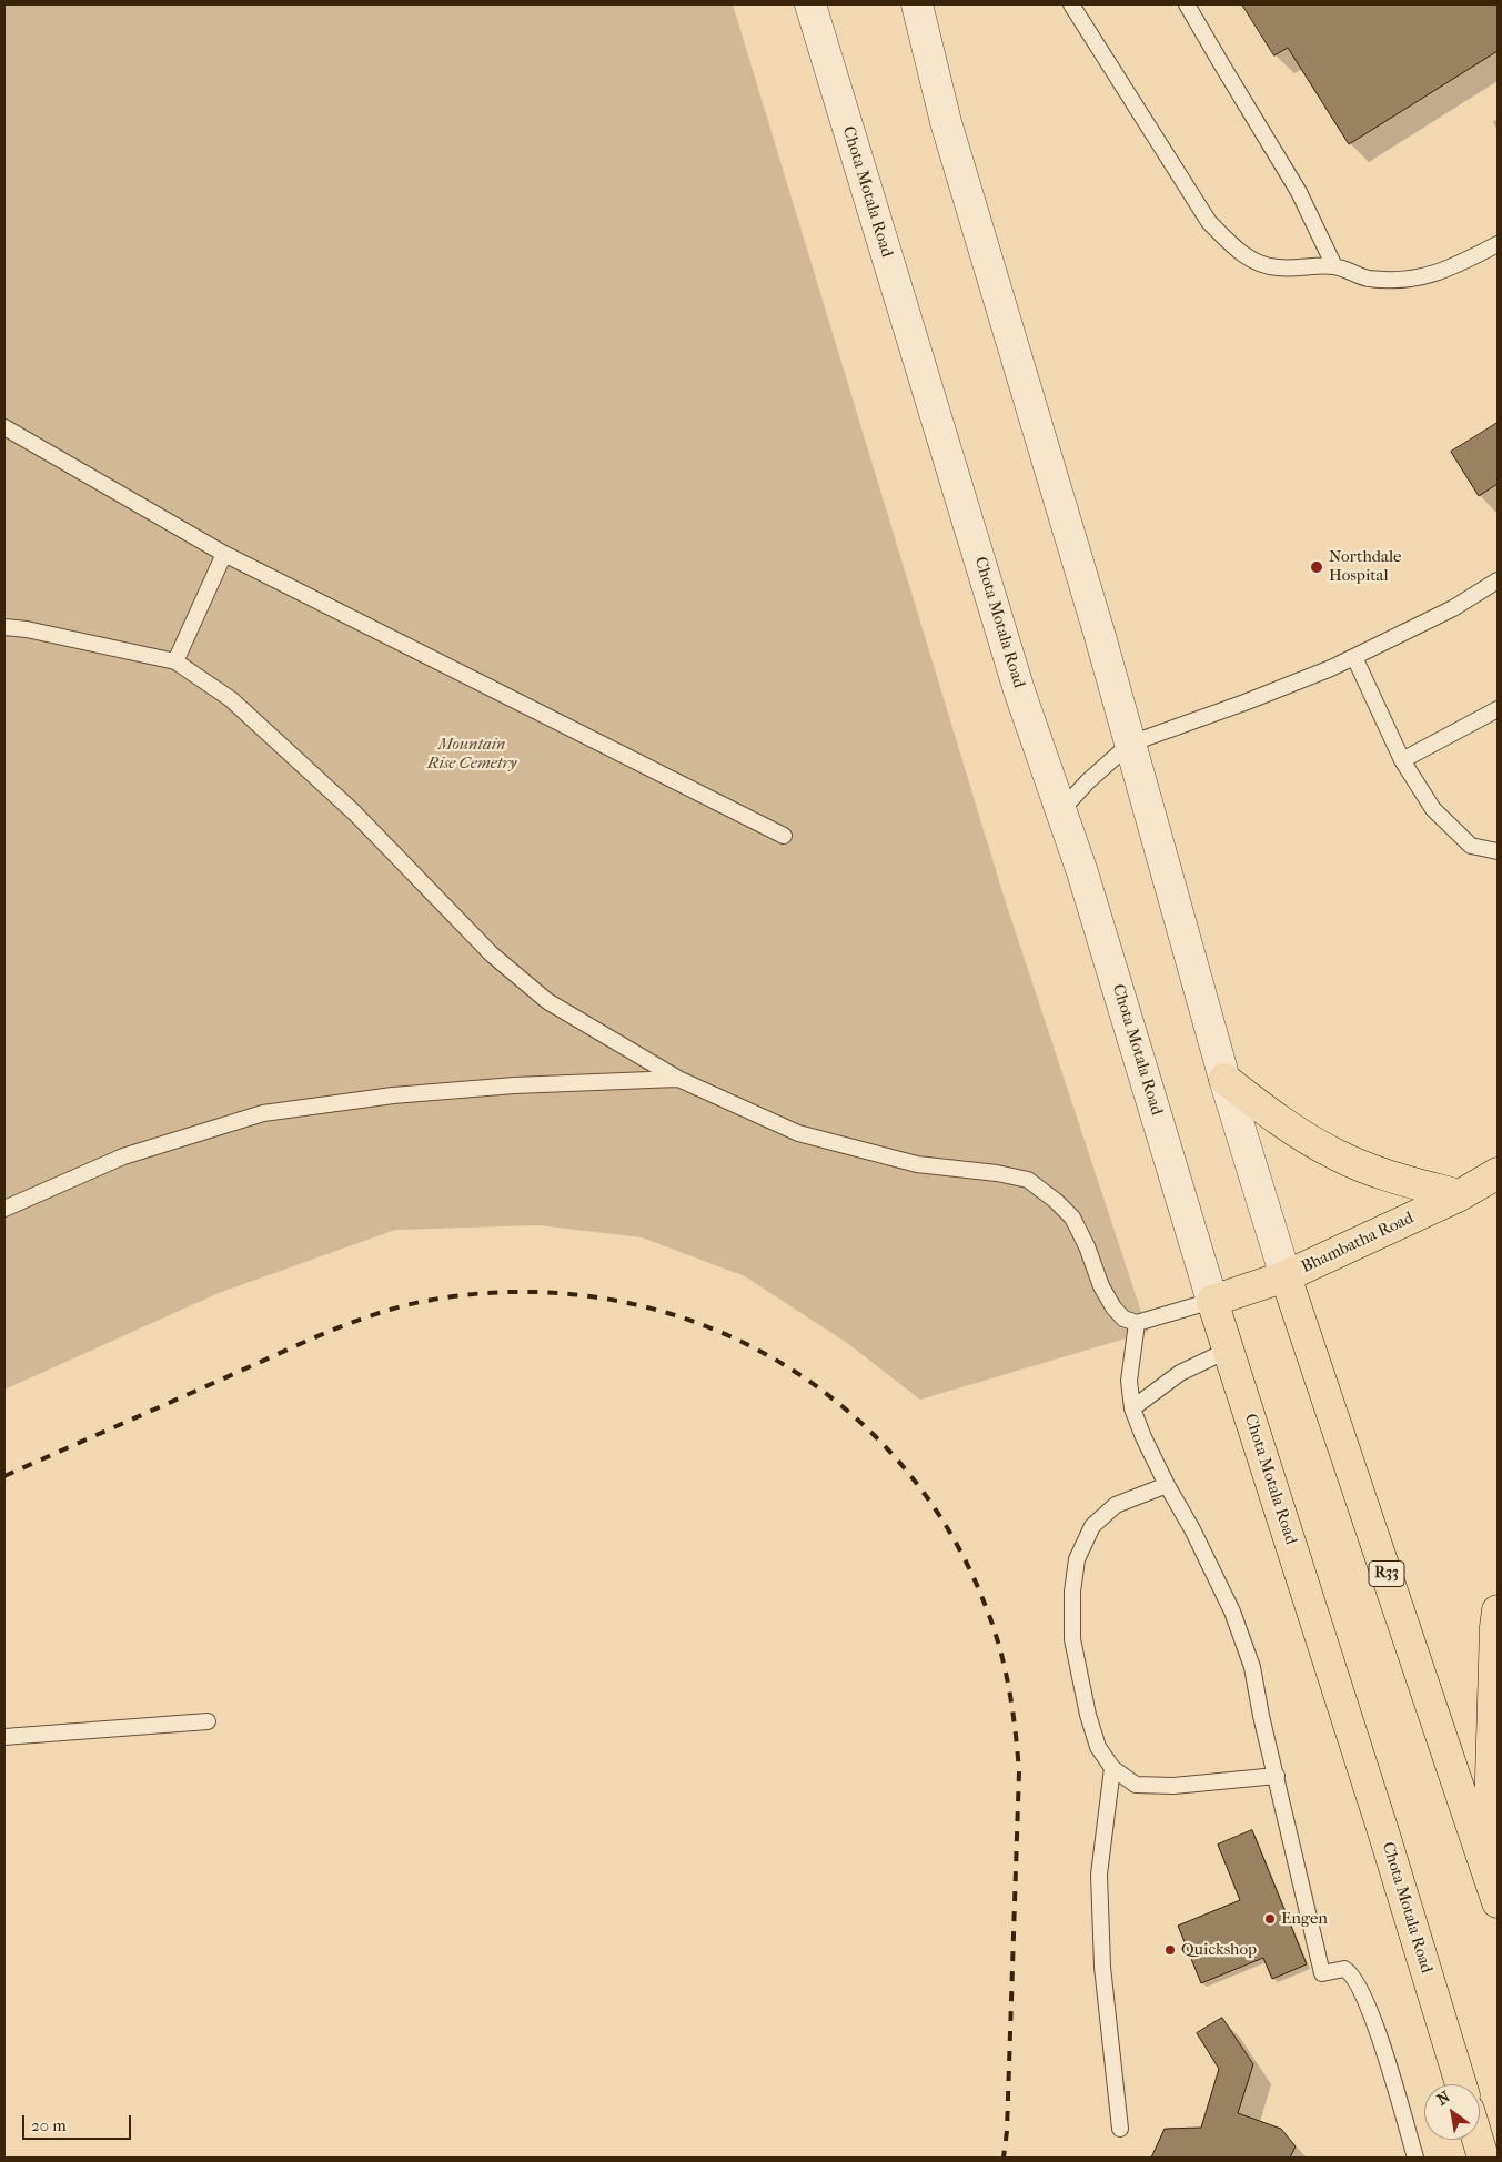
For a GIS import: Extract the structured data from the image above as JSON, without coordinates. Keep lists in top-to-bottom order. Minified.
{"streets":{"main road":["Chota Motala Road","Bhambatha Road","R33"]},"crossings":[["Chota Motala Road","Bhambatha Road"],["Bhambatha Road","R33"]],"parks":["Mountain Rise Cemetry"],"places":["Northdale Hospital","Engen","Quickshop"],"scale_bar":"20 m","north":"top left"}
